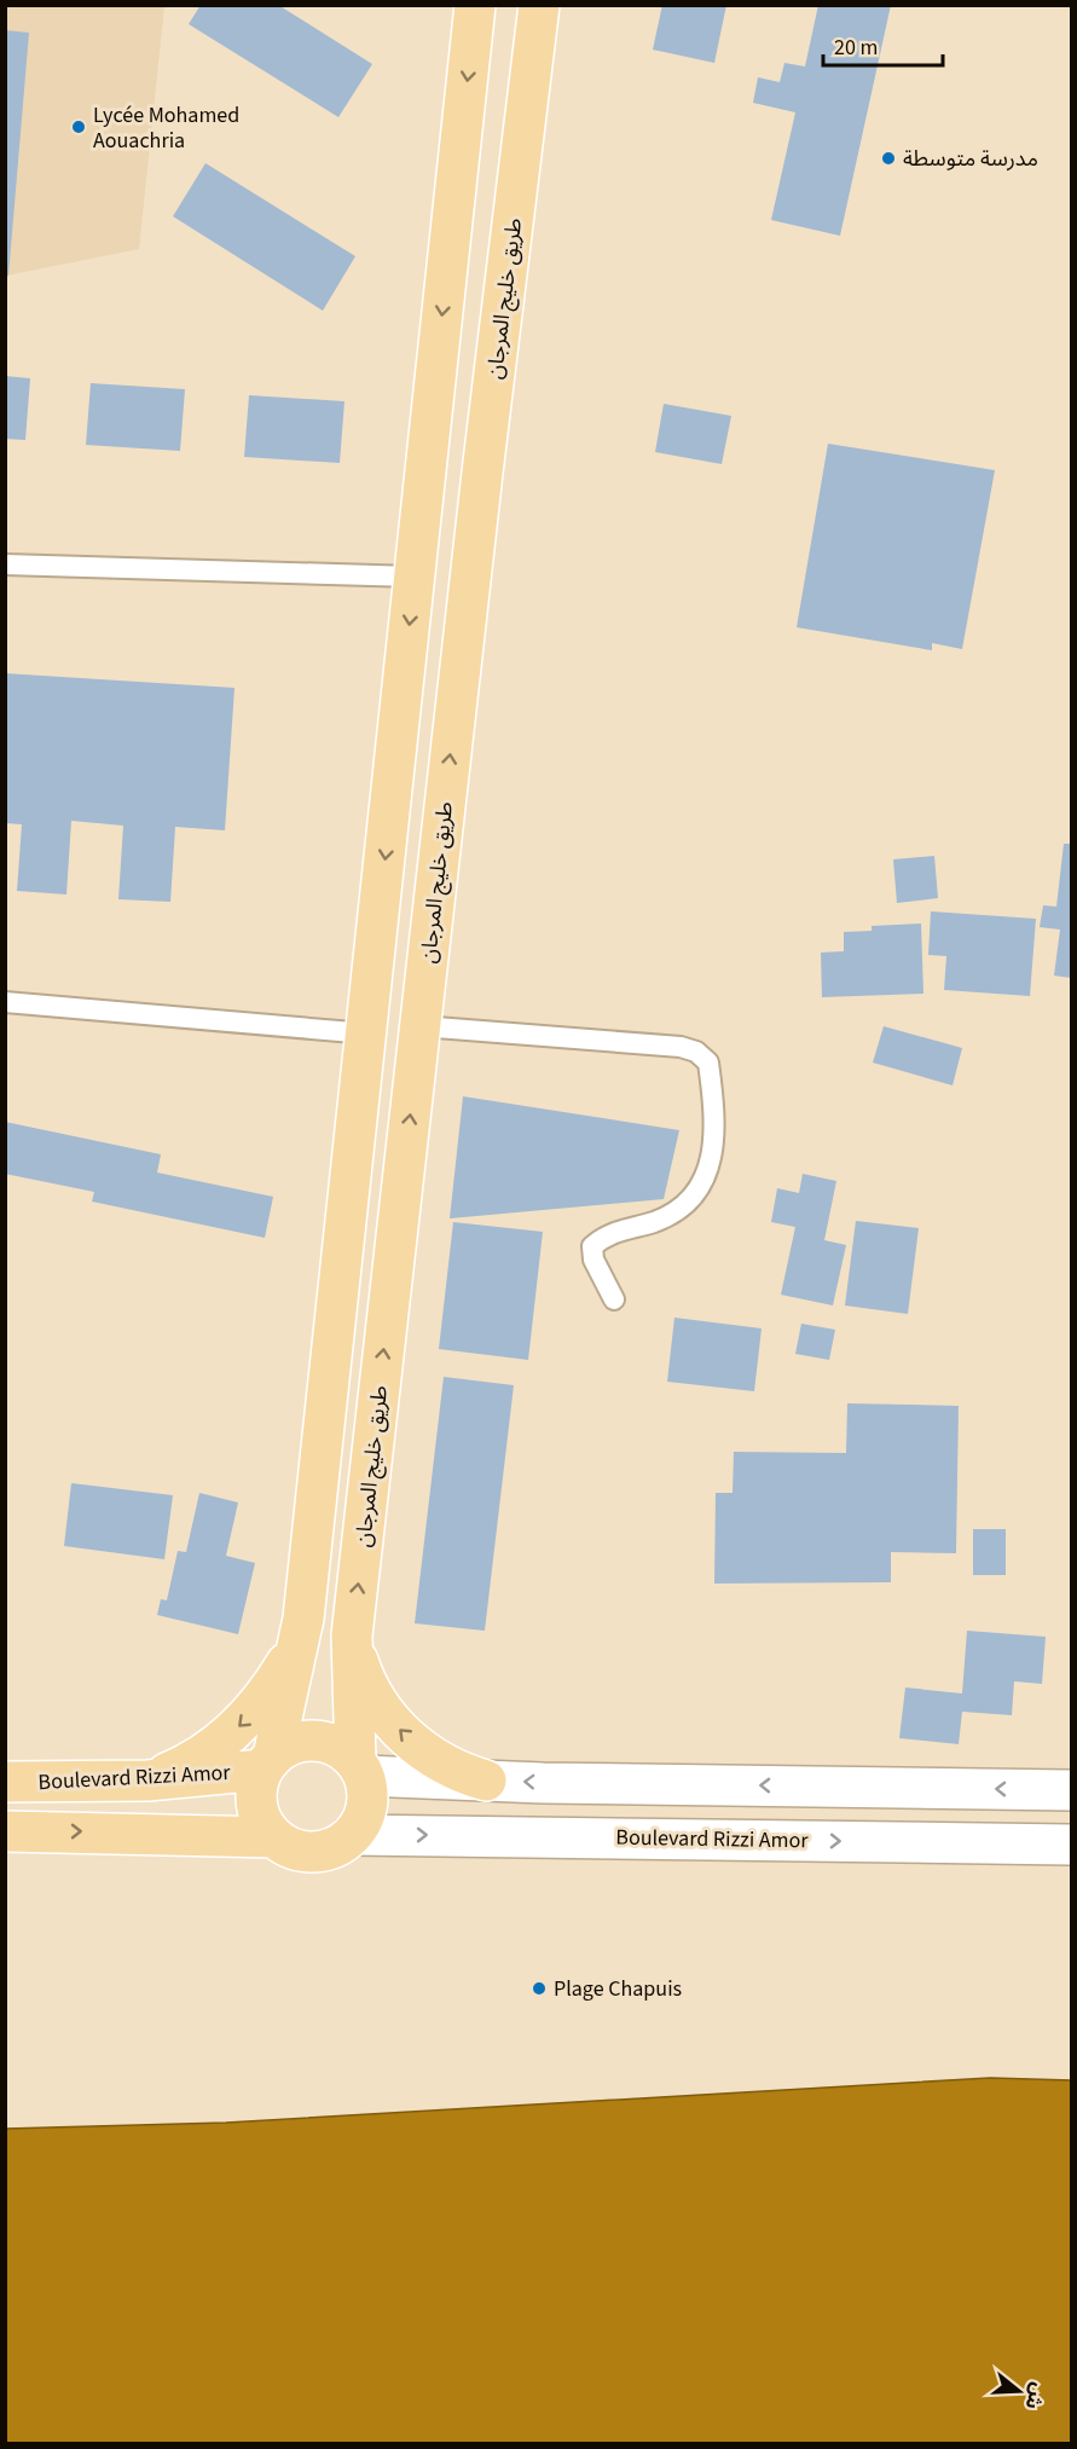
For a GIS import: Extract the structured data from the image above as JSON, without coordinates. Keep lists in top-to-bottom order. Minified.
{"streets":{"main road":["طريق خليج المرجان","Boulevard Rizzi Amor"]},"crossings":[["طريق خليج المرجان","Boulevard Rizzi Amor"]],"places":["Lycée Mohamed Aouachria","مدرسة متوسطة","Plage Chapuis"],"scale_bar":"20 m","north":"right"}
